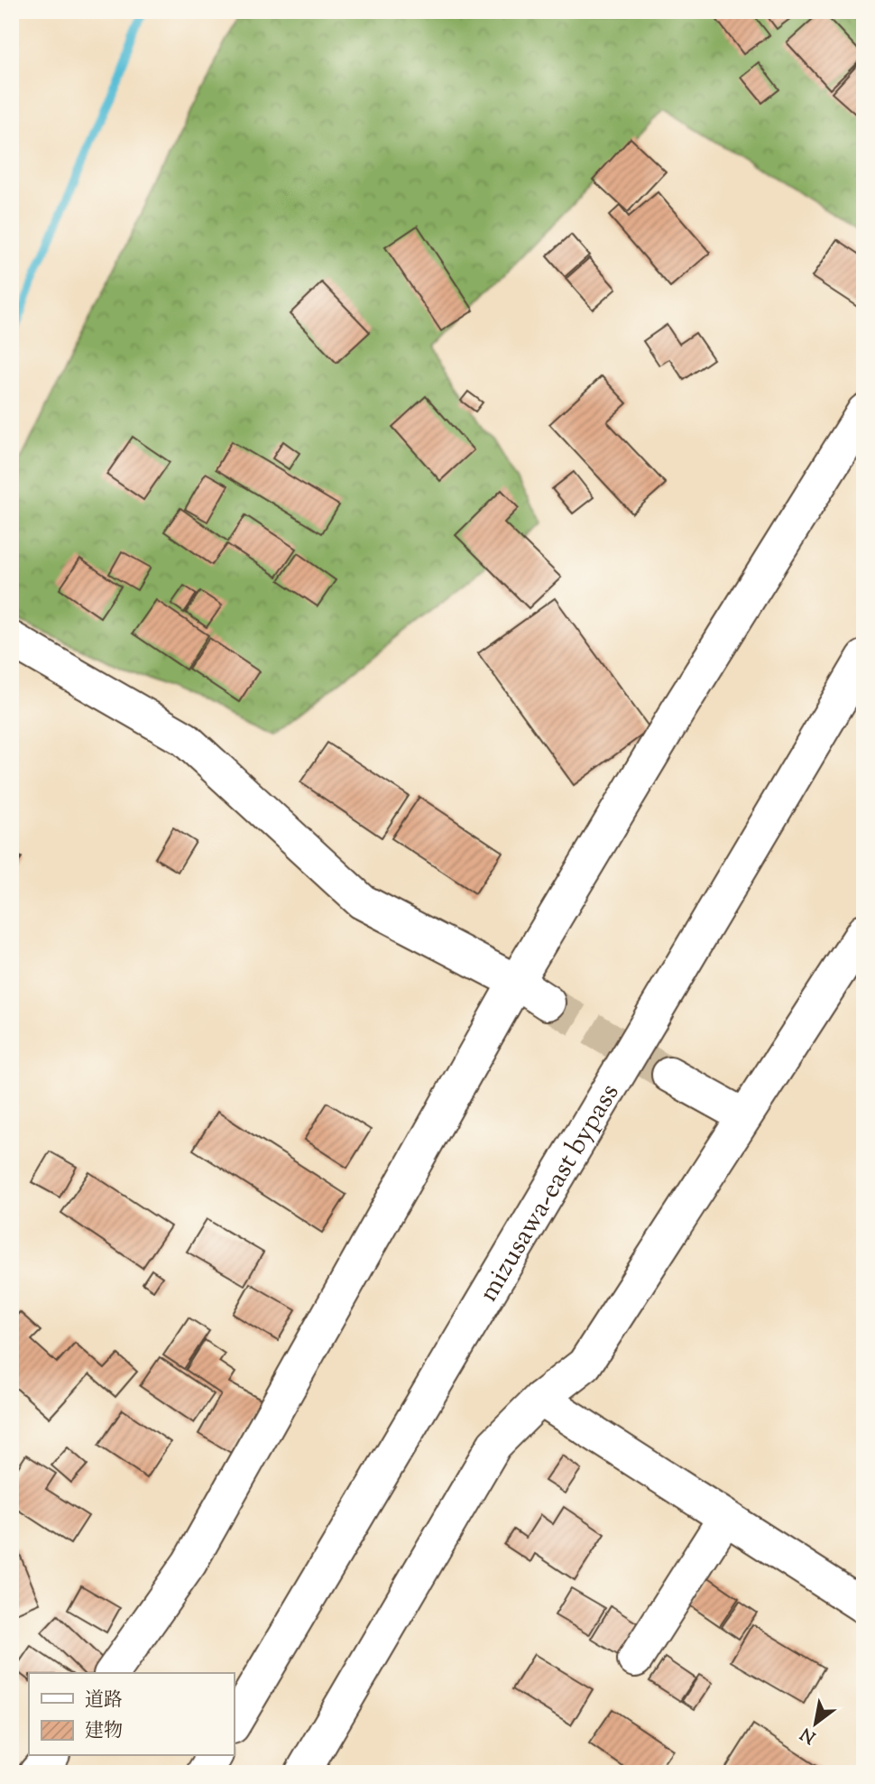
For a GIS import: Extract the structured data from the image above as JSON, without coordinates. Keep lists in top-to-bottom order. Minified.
{"streets":{"main road":["mizusawa-east bypass"]},"legend":["道路","建物"],"north":"bottom left"}
